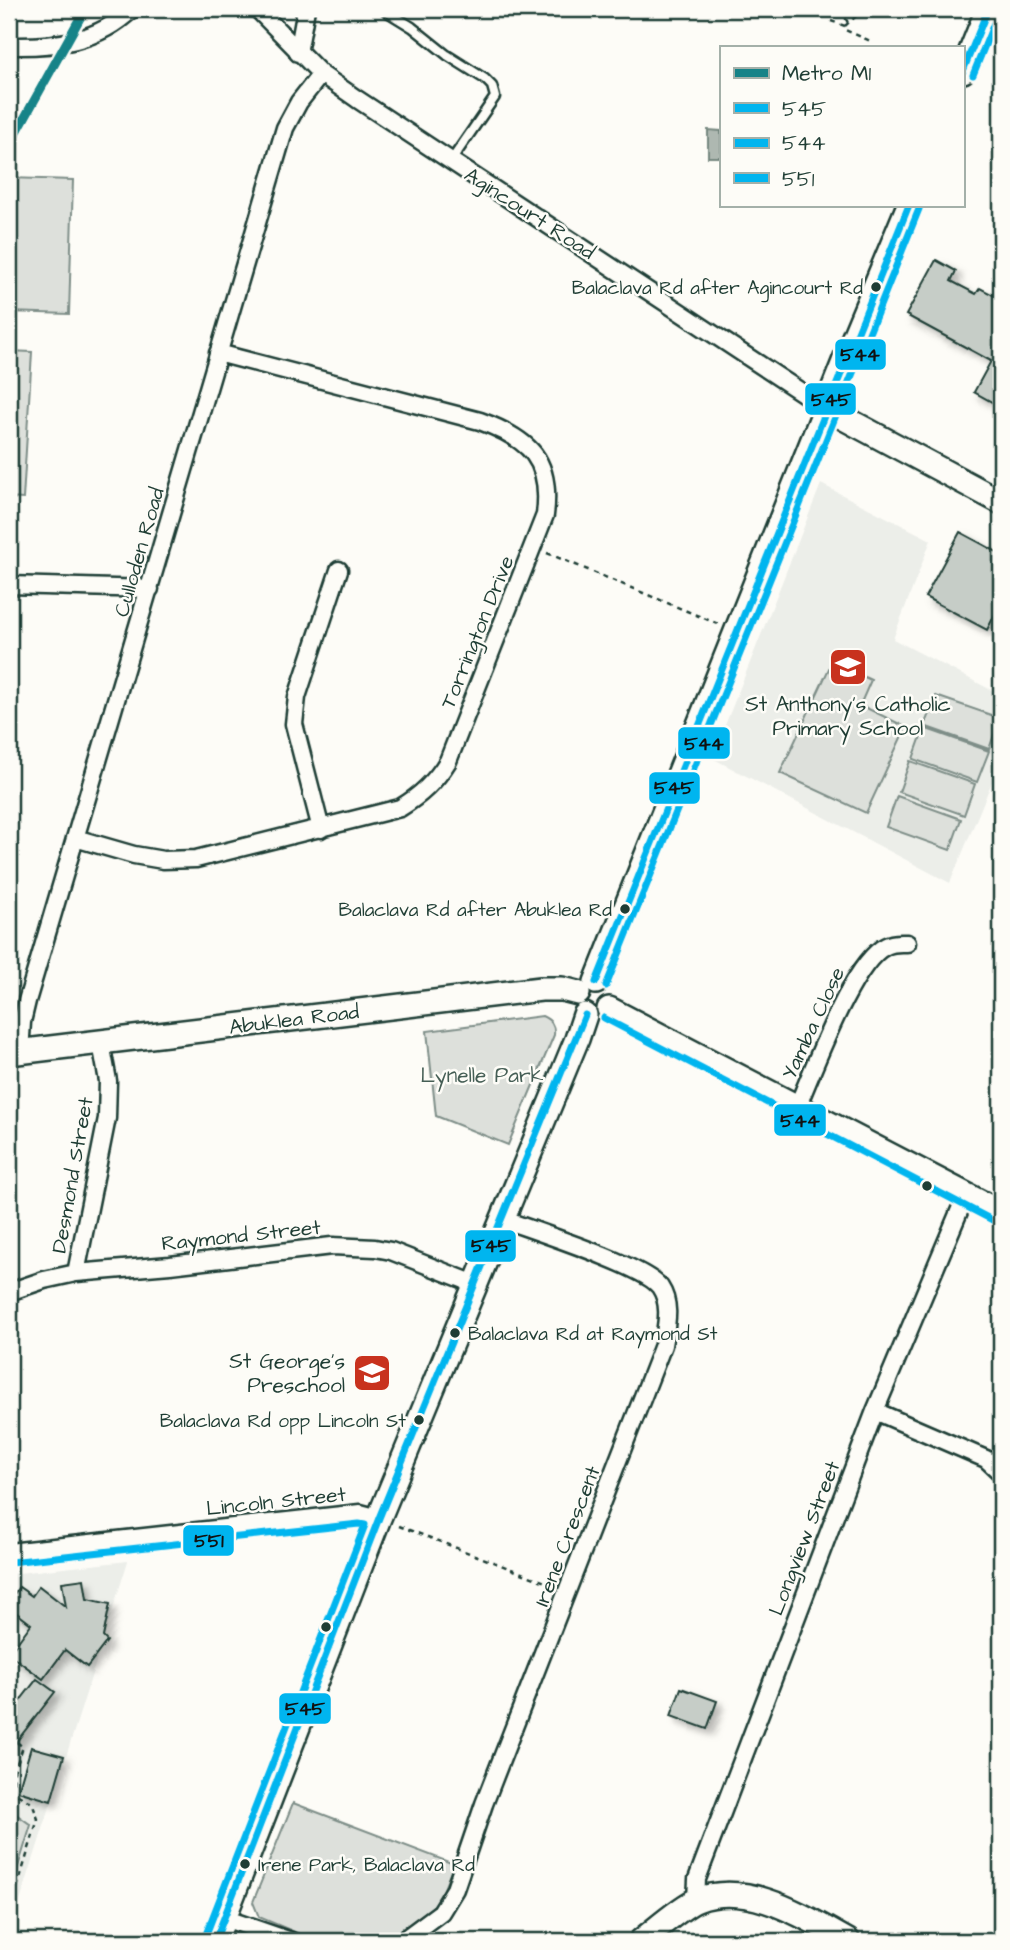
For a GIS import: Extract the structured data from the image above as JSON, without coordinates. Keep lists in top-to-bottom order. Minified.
{"streets":{"main road":["Agincourt Road","Abuklea Road"],"street":["Culloden Road","Torrington Drive","Yamba Close","Desmond Street","Raymond Street","Lincoln Street","Irene Crescent","Longview Street"]},"crossings":[["Agincourt Road","Culloden Road"],["Culloden Road","Torrington Drive"],["Culloden Road","Abuklea Road"],["Abuklea Road","Desmond Street"],["Desmond Street","Raymond Street"]],"parks":["Lynelle Park"],"places":{"other":["Balaclava Rd after Agincourt Rd","Balaclava Rd after Abuklea Rd","Balaclava Rd at Raymond St","Balaclava Rd opp Lincoln St","Irene Park, Balaclava Rd"],"school or university":["St Anthony's Catholic Primary School","St George's Preschool"]},"lines":["metro line M1","transit line 545","transit line 544","transit line 551"],"legend":["Metro M1","545","544","551"]}
